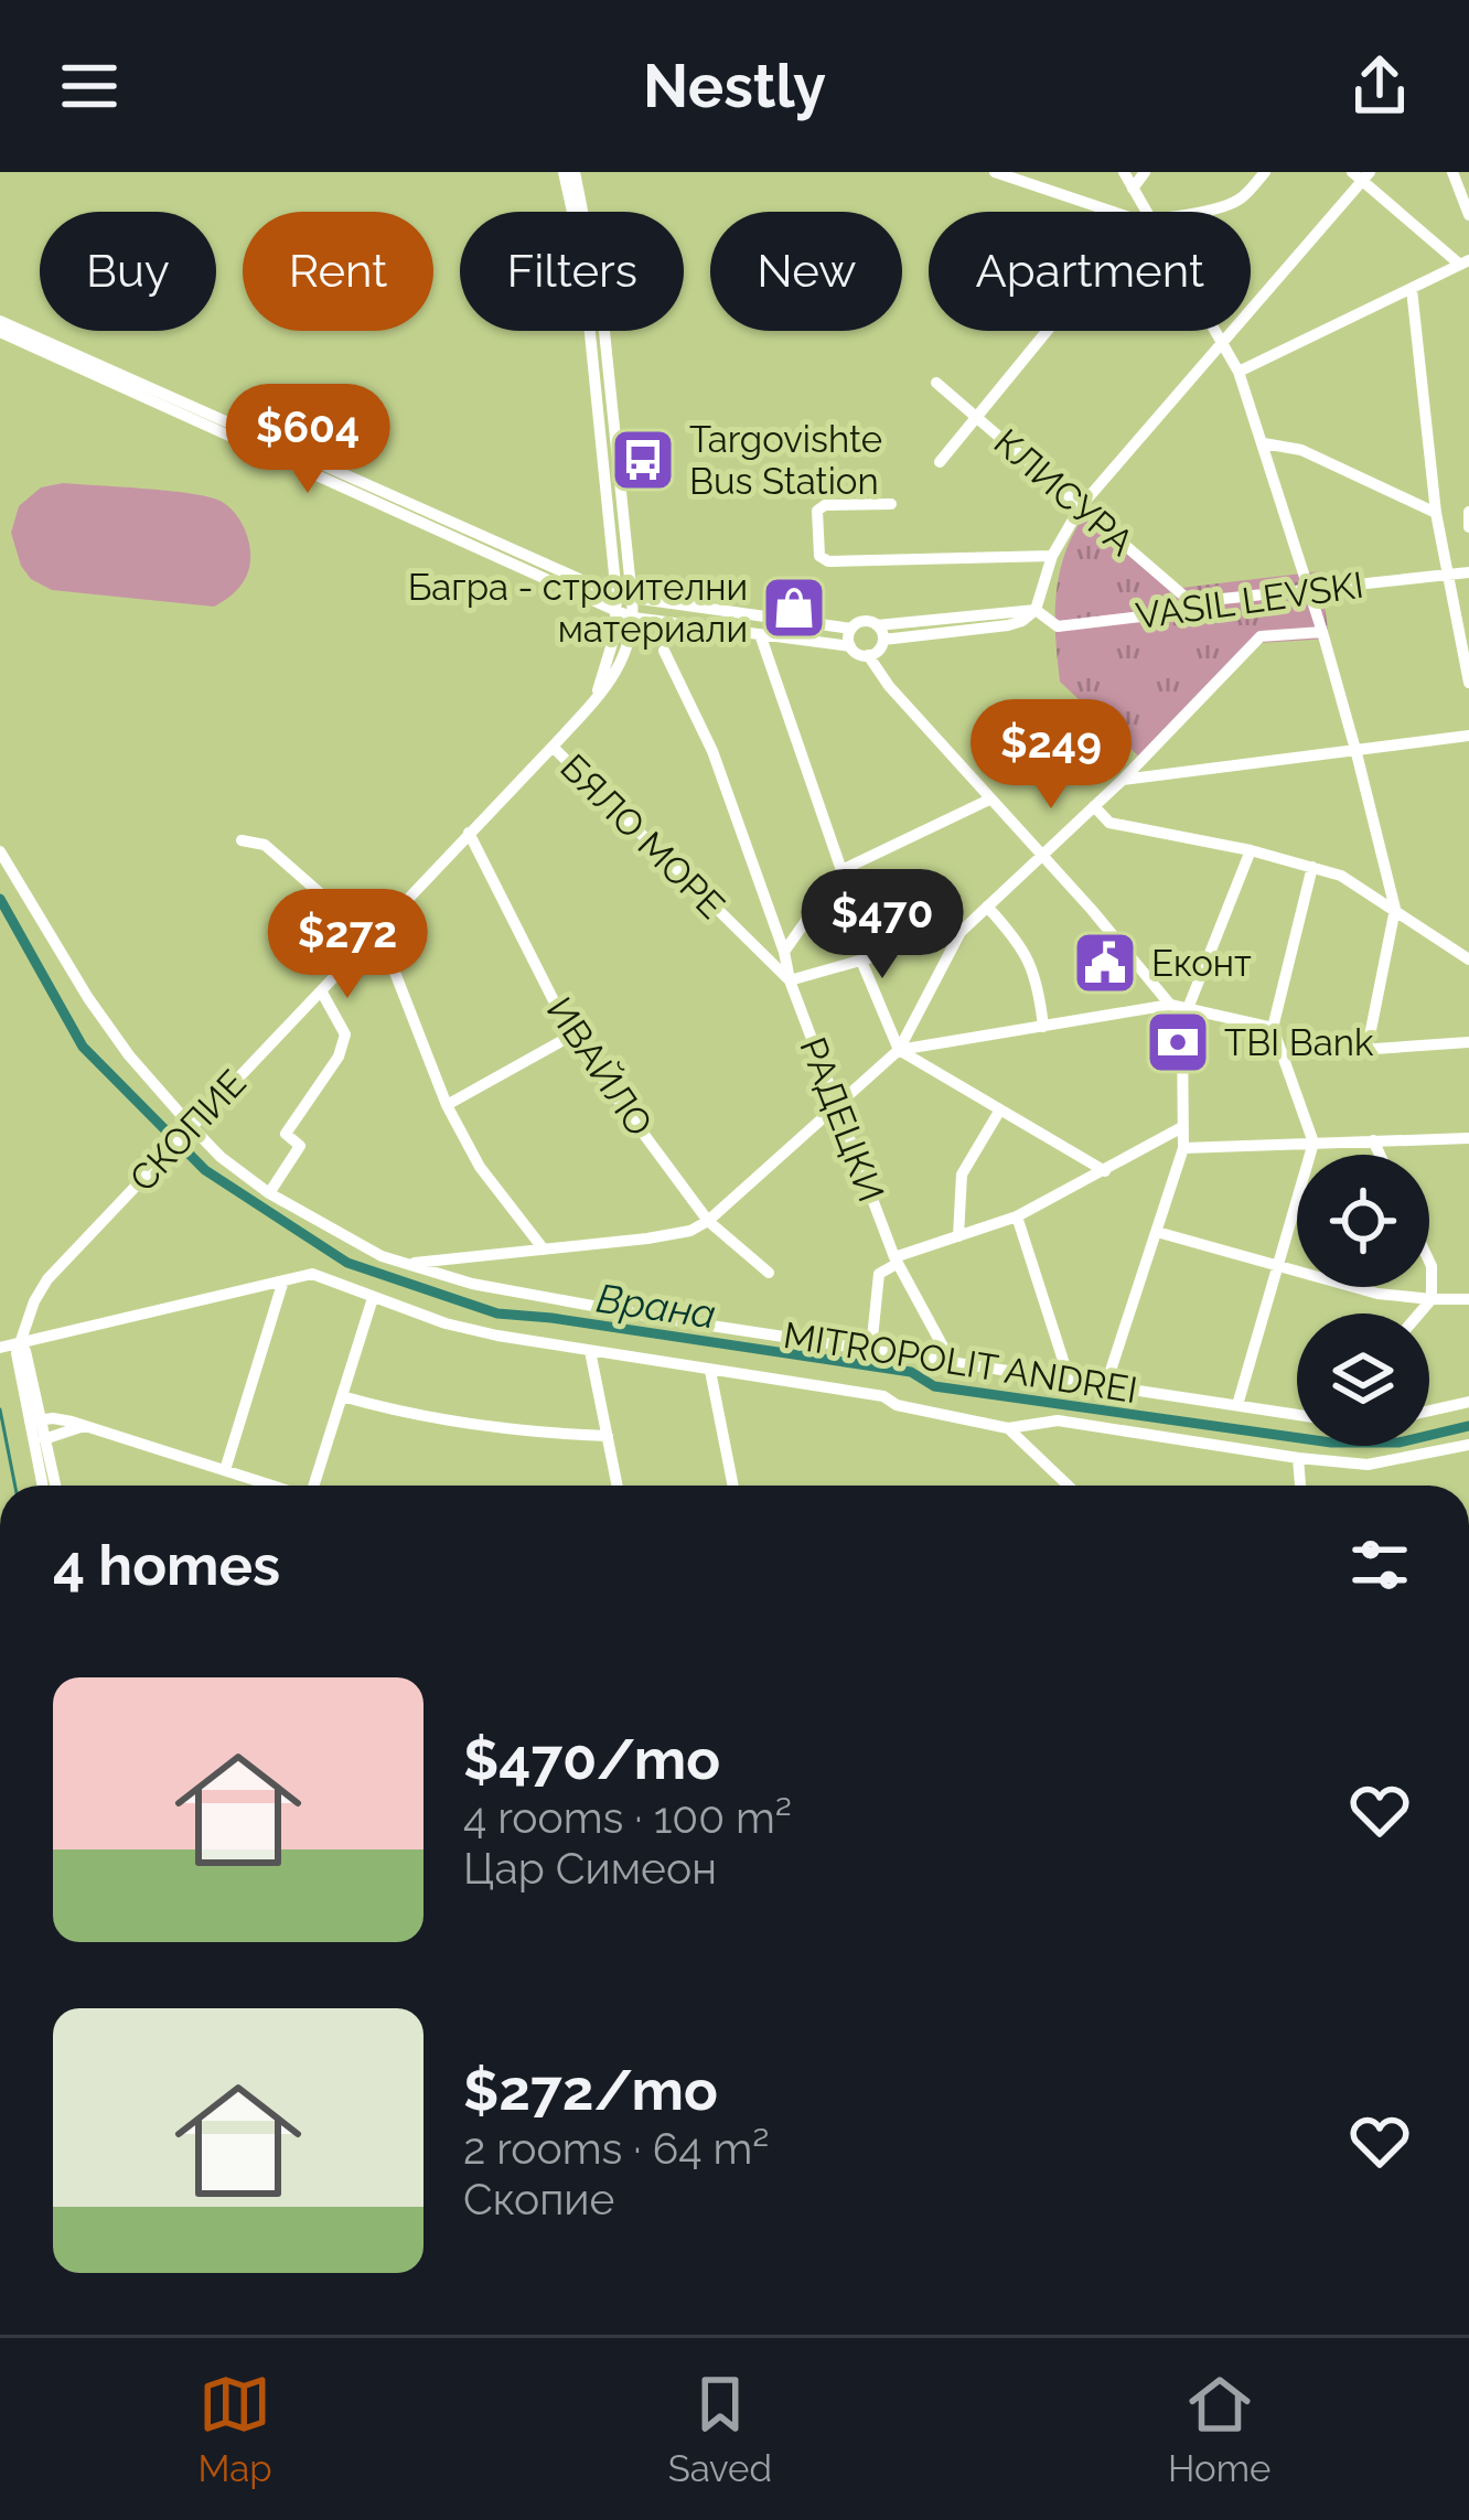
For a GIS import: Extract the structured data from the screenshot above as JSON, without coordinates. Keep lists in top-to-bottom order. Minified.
{"streets":{"street":["КЛИСУРА","VASIL LEVSKI","БЯЛО МОРЕ","ИВАЙЛО","РАДЕЦКИ","СКОПИЕ","MITROPOLIT ANDREI"]},"crossings":[["КЛИСУРА","VASIL LEVSKI"],["БЯЛО МОРЕ","РАДЕЦКИ"],["БЯЛО МОРЕ","СКОПИЕ"],["ИВАЙЛО","СКОПИЕ"],["РАДЕЦКИ","MITROPOLIT ANDREI"],["СКОПИЕ","MITROPOLIT ANDREI"]],"water":["Врана"],"places":{"bus stop":["Targovishte Bus Station"],"shop":["Багра - строителни материали"],"public building":["Еконт"],"bank":["TBI Bank"]},"page":{"header":"Nestly","chip":["Buy","Rent","Filters","New","Apartment"],"price":["$604","$249","$470","$272"],"heading":"4 homes","list":[{"name":"$470/mo","note":"4 rooms · 100 m² · Цар Симеон"},{"name":"$272/mo","note":"2 rooms · 64 m² · Скопие"}],"tabs":["Map","Saved","Home"]}}
